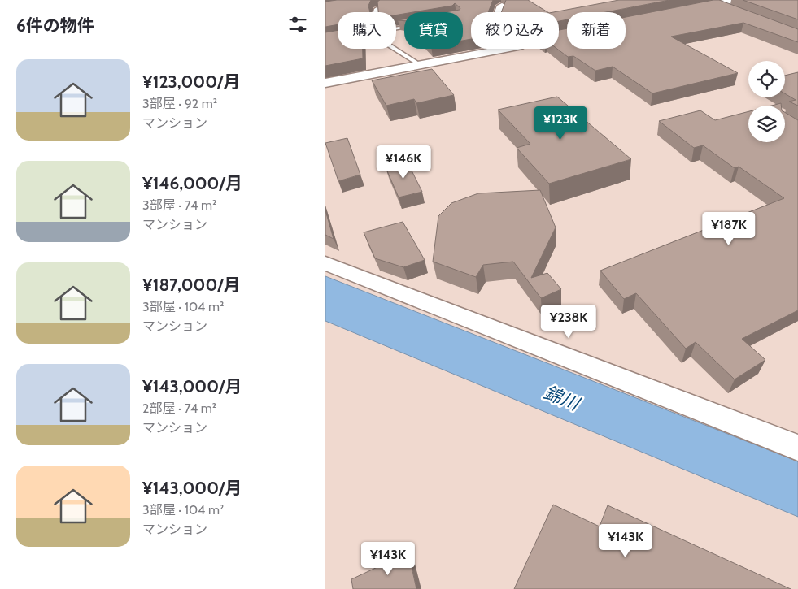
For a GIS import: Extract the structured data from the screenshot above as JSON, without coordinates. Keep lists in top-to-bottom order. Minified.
{"water":["錦川"],"page":{"heading":"6件の物件","chip":["購入","賃貸","絞り込み","新着"],"list":[{"name":"¥123,000/月","note":"3部屋 · 92 m² · マンション"},{"name":"¥146,000/月","note":"3部屋 · 74 m² · マンション"},{"name":"¥187,000/月","note":"3部屋 · 104 m² · マンション"},{"name":"¥143,000/月","note":"2部屋 · 74 m² · マンション"},{"name":"¥143,000/月","note":"3部屋 · 104 m² · マンション"}],"price":["¥123K","¥146K","¥187K","¥238K","¥143K","¥143K"]}}
